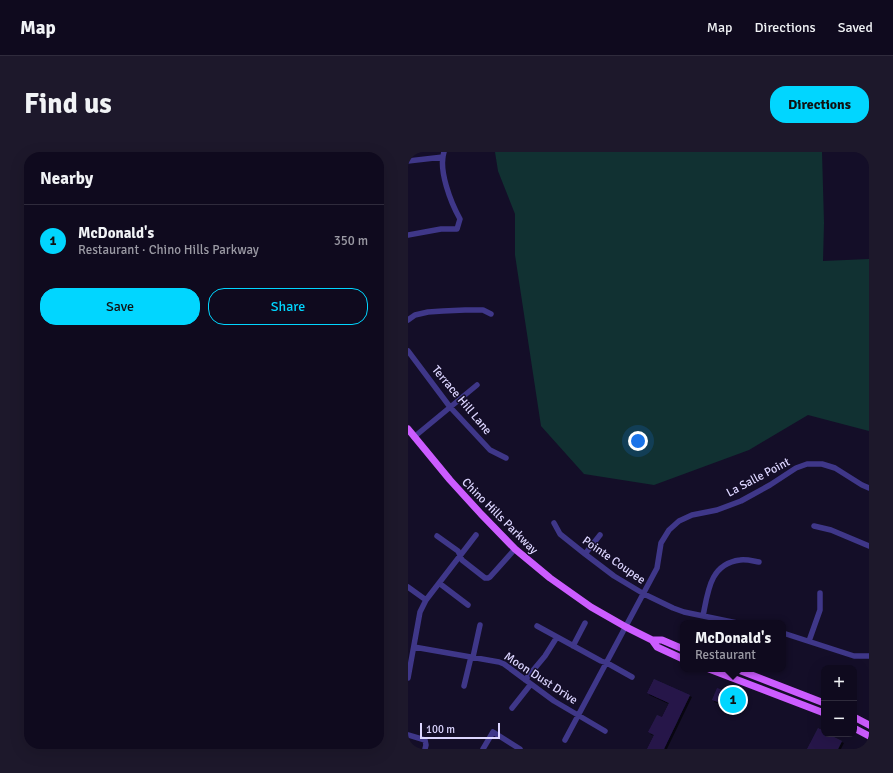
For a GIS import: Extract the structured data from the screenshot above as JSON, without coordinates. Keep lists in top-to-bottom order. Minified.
{"streets":{"main road":["Chino Hills Parkway"],"street":["Terrace Hill Lane","La Salle Point","Pointe Coupee","Moon Dust Drive"]},"crossings":[["La Salle Point","Chino Hills Parkway"],["La Salle Point","Pointe Coupee"],["La Salle Point","Moon Dust Drive"]],"scale_bar":"100 m","page":{"header":"Map","nav":["Map","Directions","Saved"],"buttons":["Directions",["Save","Share"]],"title":"Find us","heading":"Nearby","list":[{"mark":"1","name":"McDonald's","note":"Restaurant · Chino Hills Parkway","value":"350 m"}],"popup":["McDonald's","Restaurant"],"map_buttons":["+","−"],"pins":"1","scale":"100 m"}}
